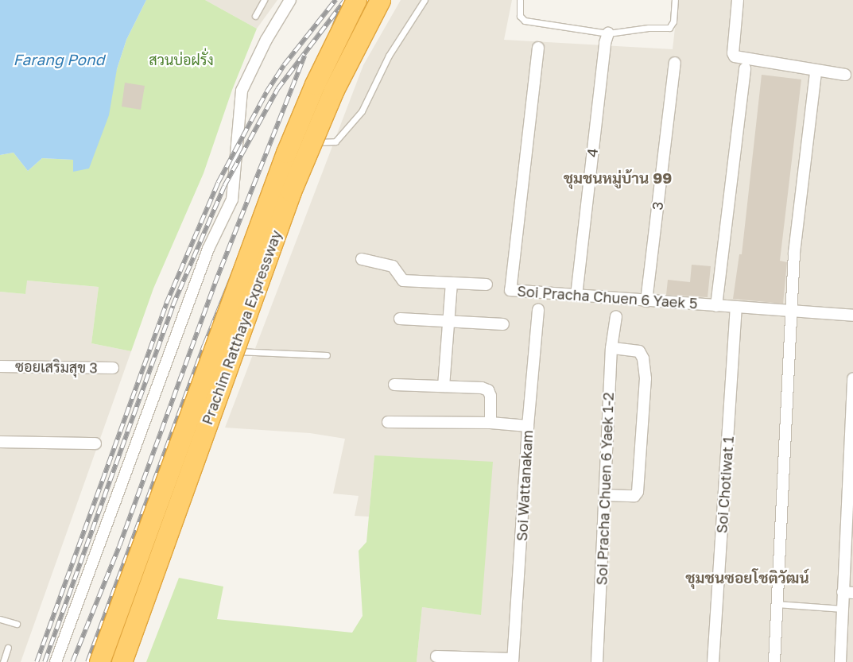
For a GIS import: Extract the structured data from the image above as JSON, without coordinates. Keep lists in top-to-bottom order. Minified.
{"streets":{"highway":["Prachim Ratthaya Expressway"],"street":["4","3","Soi Pracha Chuen 6 Yaek 5","ซอยเสริมสุข 3","Soi Chotiwat 1","Soi Wattanakam","Soi Pracha Chuen 6 Yaek 1-2"]},"crossings":[["4","Soi Pracha Chuen 6 Yaek 5"],["3","Soi Pracha Chuen 6 Yaek 5"],["Soi Pracha Chuen 6 Yaek 5","Soi Chotiwat 1"]],"districts":["ชุมชนหมู่บ้าน 99","ชุมชนซอยโชติวัฒน์"],"water":["Farang Pond"],"parks":["สวนบ่อฝรั่ง"]}
